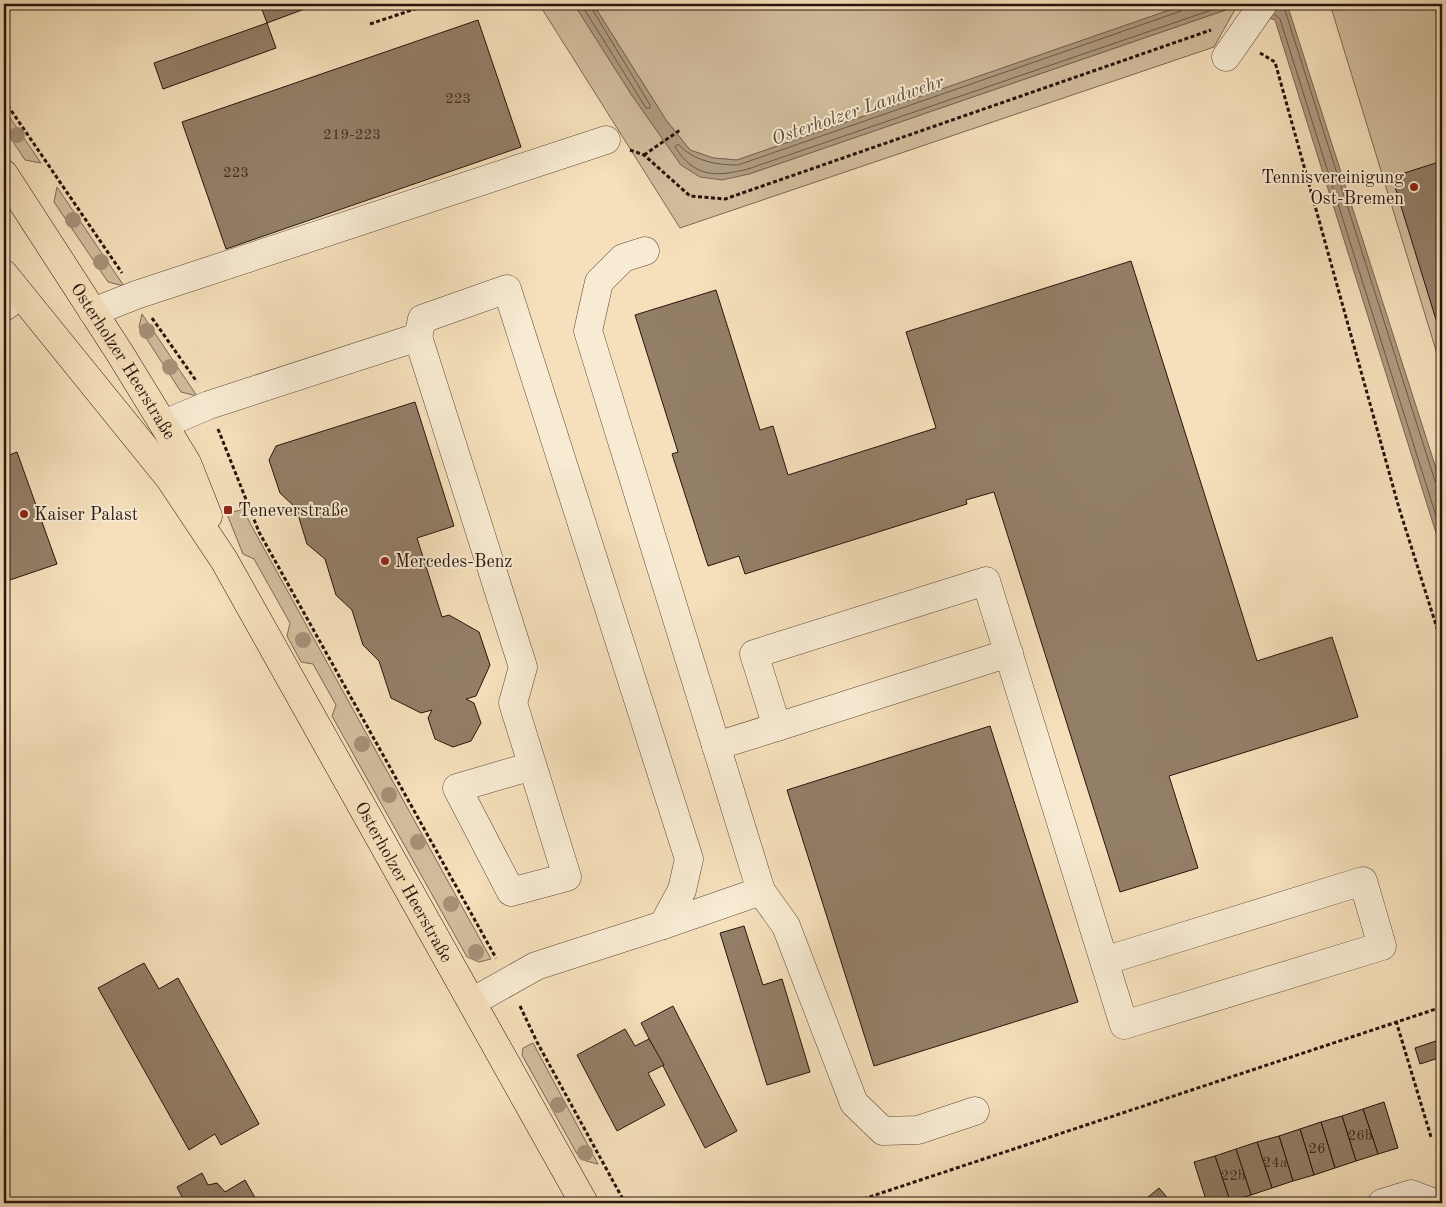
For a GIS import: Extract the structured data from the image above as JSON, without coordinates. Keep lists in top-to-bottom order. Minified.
{"streets":{"main road":["Osterholzer Heerstraße"]},"water":["Osterholzer Landwehr"],"places":{"other":["Tennisvereinigung Ost-Bremen","Kaiser Palast","Mercedes-Benz"],"transit":["Teneverstraße"]},"house_numbers":["223","219-223","223","26b","26","24a","22b"]}
